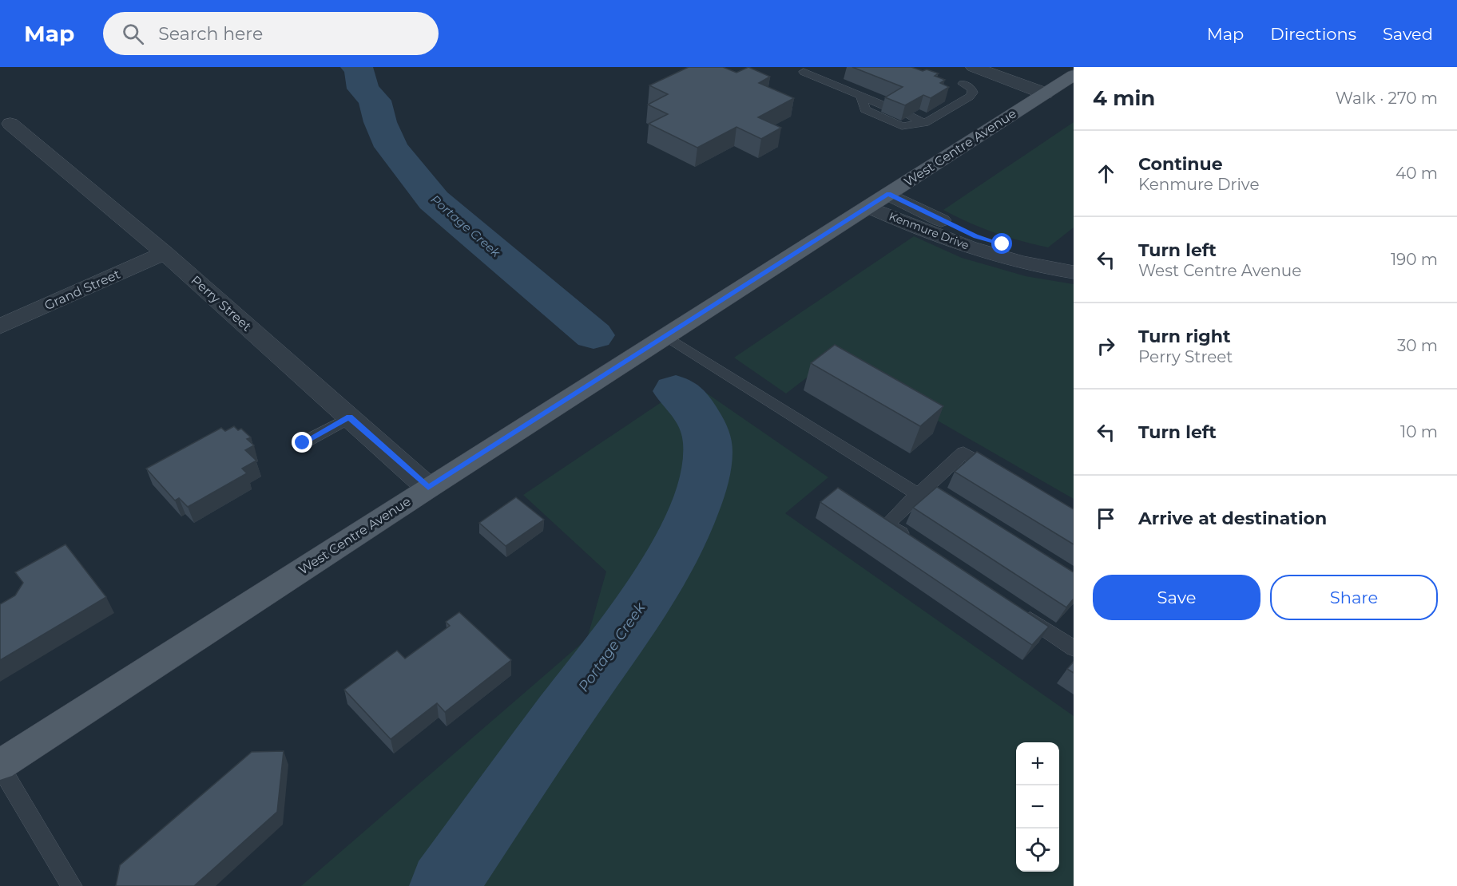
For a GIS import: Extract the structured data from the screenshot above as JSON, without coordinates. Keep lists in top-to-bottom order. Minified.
{"streets":{"main road":["West Centre Avenue"],"street":["Kenmure Drive","Grand Street","Perry Street"]},"crossings":[["West Centre Avenue","Kenmure Drive"],["West Centre Avenue","Perry Street"],["Grand Street","Perry Street"]],"water":["Portage Creek"],"page":{"header":"Map","search":"Search here","nav":["Map","Directions","Saved"],"heading":["4 min","Walk · 270 m"],"list":[["Continue","Kenmure Drive","40 m"],["Turn left","West Centre Avenue","190 m"],["Turn right","Perry Street","30 m"],["Turn left","10 m"],"Arrive at destination"],"buttons":["Save","Share"],"map_buttons":["+","−"]}}
